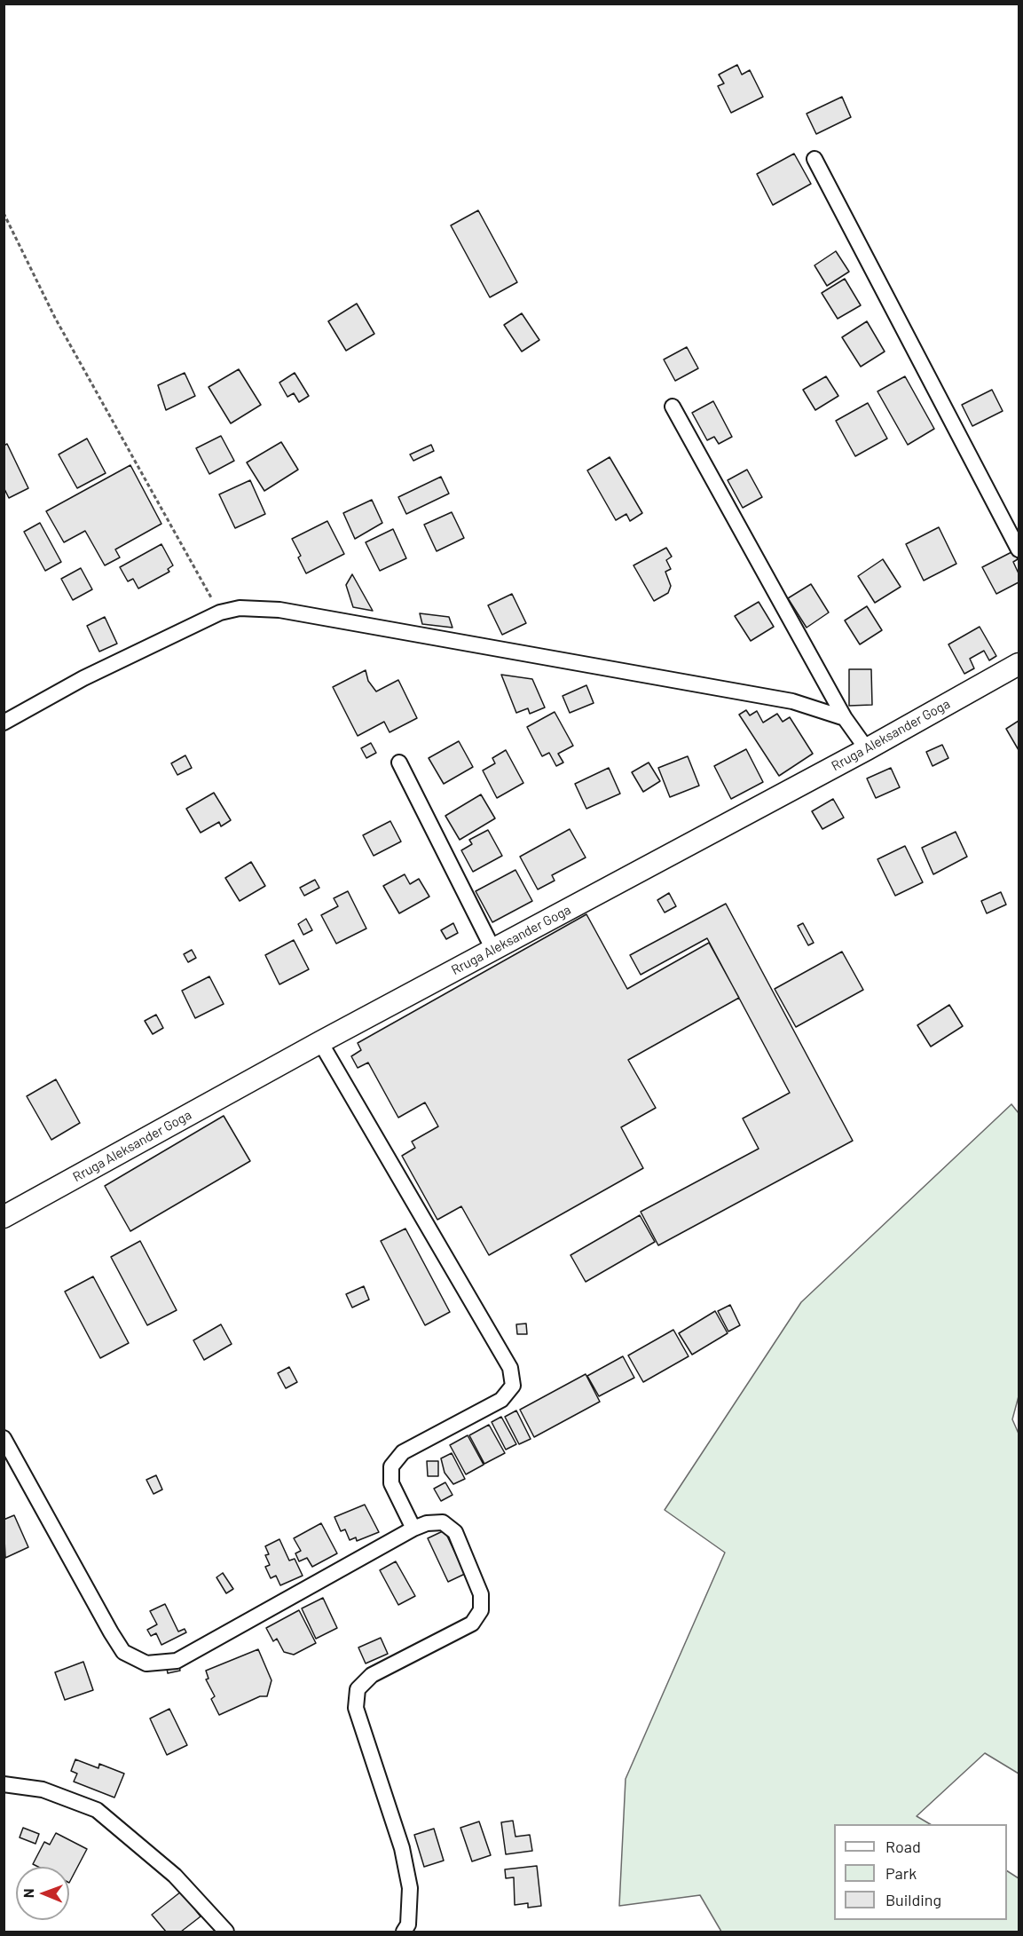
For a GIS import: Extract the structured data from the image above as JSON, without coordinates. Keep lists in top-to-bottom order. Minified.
{"streets":{"main road":["Rruga Aleksander Goga"]},"legend":["Road","Park","Building"],"north":"left"}
